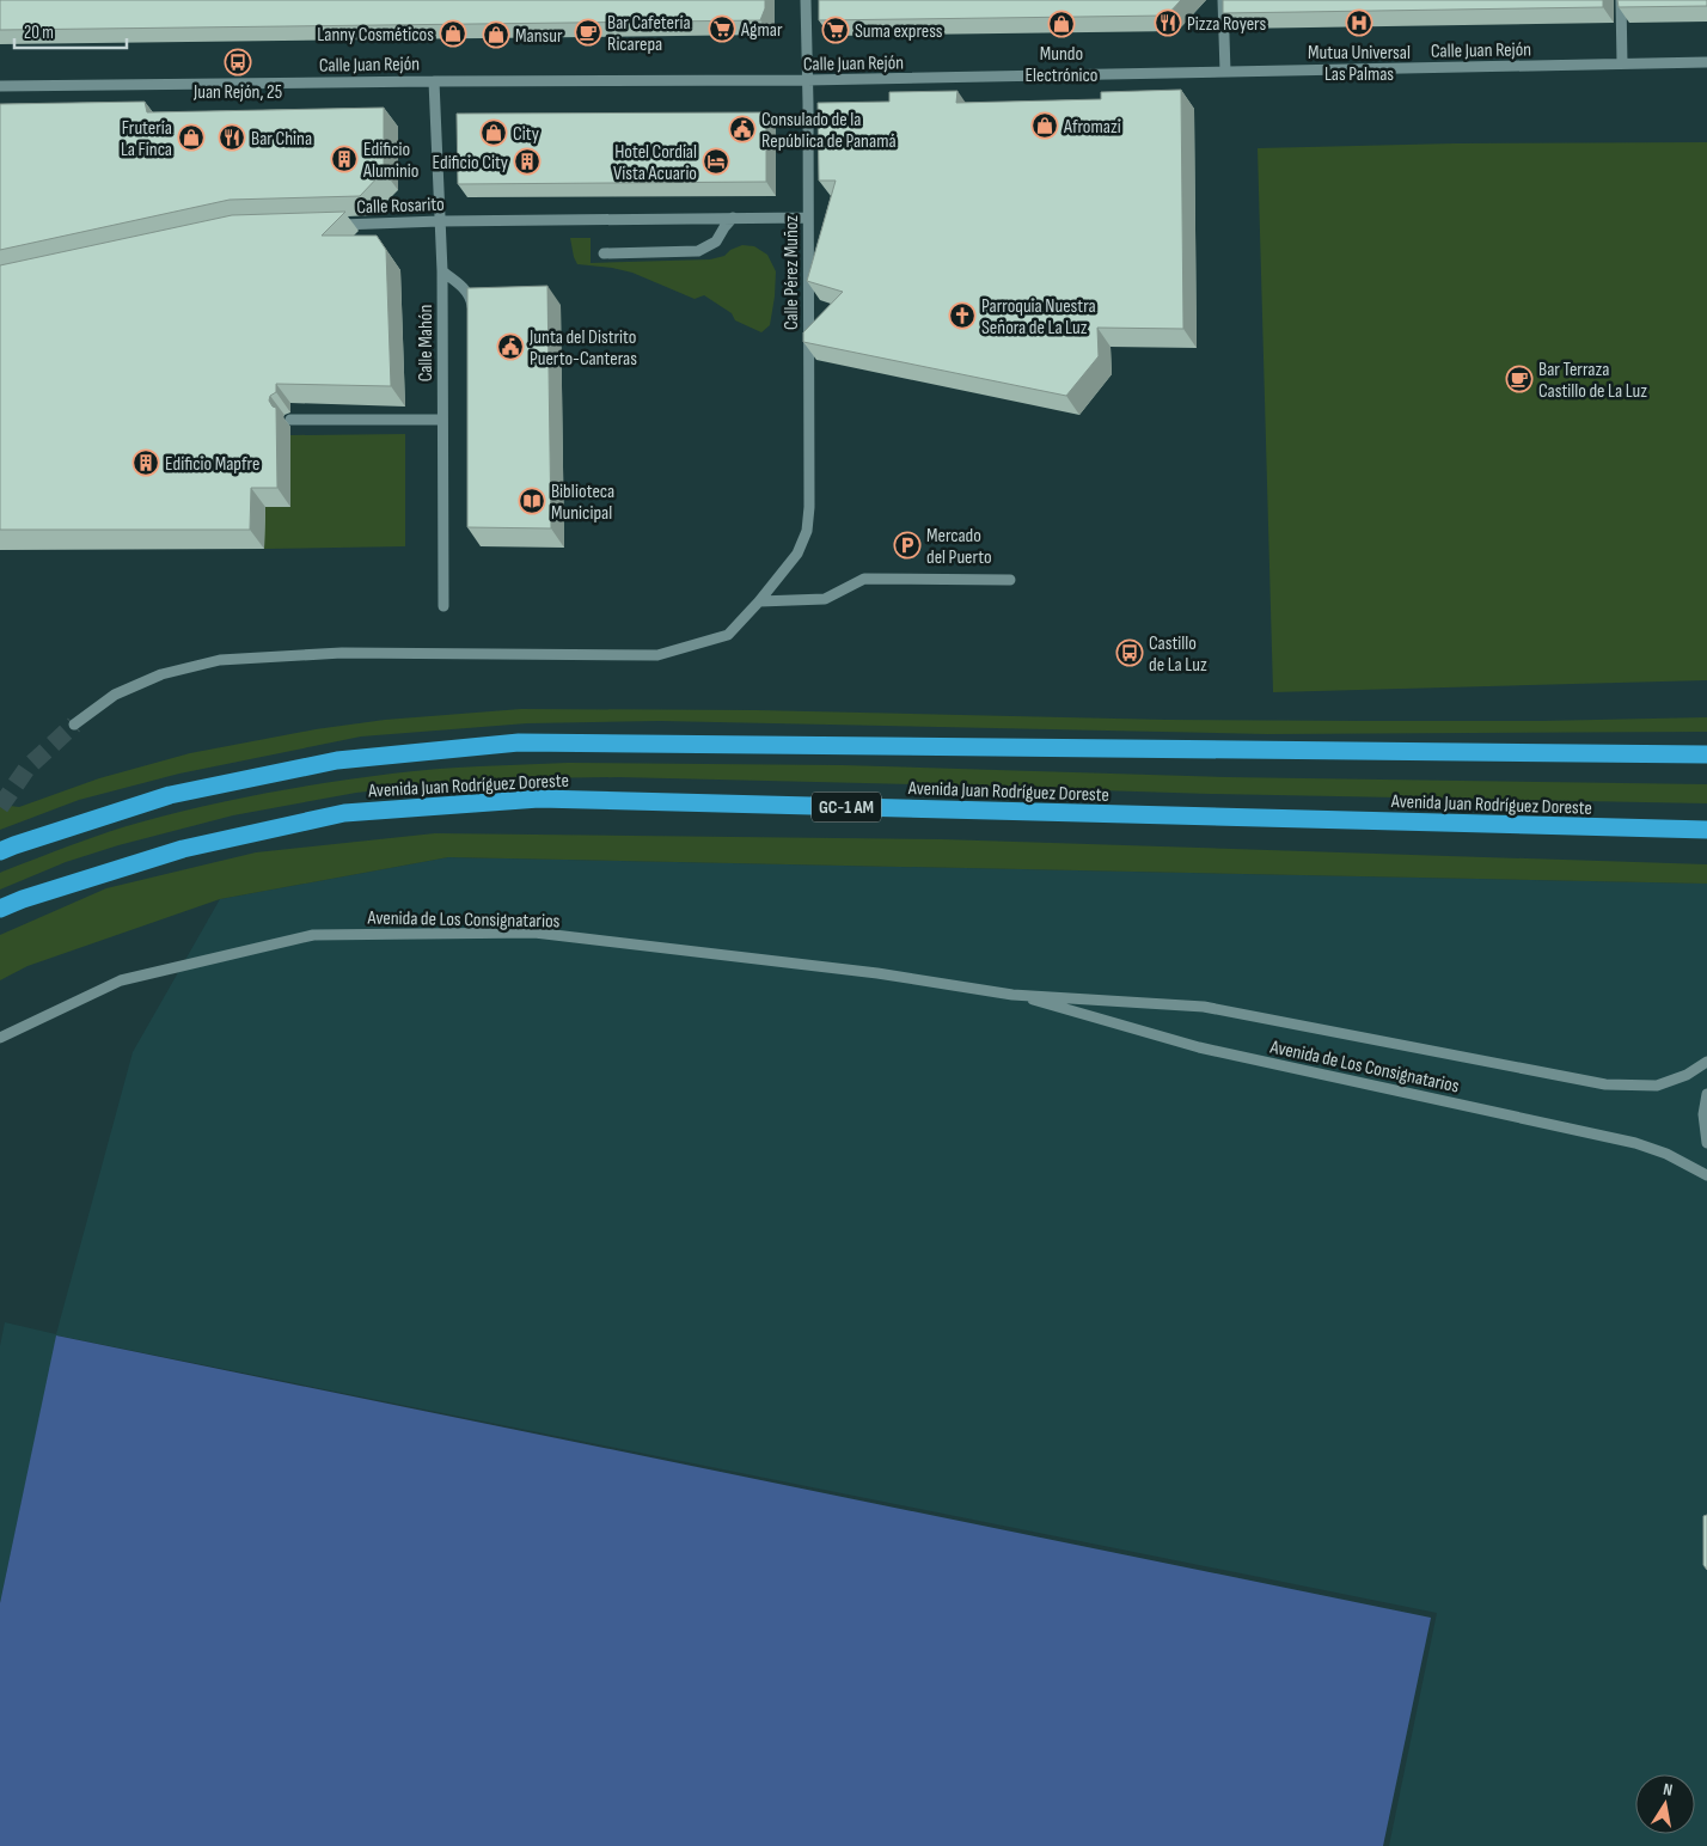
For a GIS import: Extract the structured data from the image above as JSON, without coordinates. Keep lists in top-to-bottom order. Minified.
{"streets":{"highway":["Avenida Juan Rodríguez Doreste","GC-1 AM"],"street":["Calle Juan Rejón","Calle Rosarito","Calle Pérez Muñoz","Calle Mahón","Avenida de Los Consignatarios"]},"crossings":[["Calle Juan Rejón","Calle Pérez Muñoz"],["Calle Juan Rejón","Calle Mahón"],["Calle Rosarito","Calle Pérez Muñoz"],["Calle Rosarito","Calle Mahón"]],"places":{"restaurant":["Pizza Royers","Bar China"],"hospital":["Mutua Universal Las Palmas"],"shop":["Mundo Electrónico","Lanny Cosméticos","Mansur","Afromazi","City","Frutería La Finca"],"supermarket":["Agmar","Suma express"],"cafe":["Bar Cafetería Ricarepa","Bar Terraza Castillo de La Luz"],"bus stop":["Juan Rejón, 25","Castillo de La Luz"],"public building":["Consulado de la República de Panamá","Junta del Distrito Puerto-Canteras"],"building":["Edificio Aluminio","Edificio City","Edificio Mapfre"],"hotel":["Hotel Cordial Vista Acuario"],"church":["Parroquia Nuestra Señora de La Luz"],"library":["Biblioteca Municipal"],"parking":["Mercado del Puerto"]},"scale_bar":"20 m","north":"top"}
